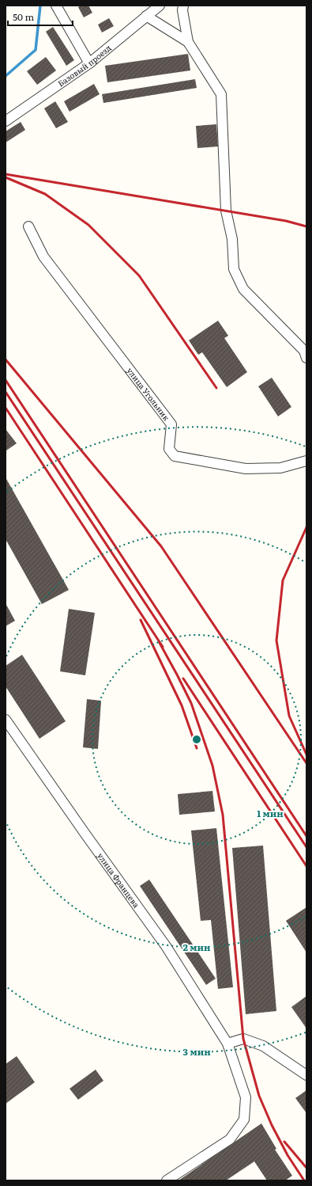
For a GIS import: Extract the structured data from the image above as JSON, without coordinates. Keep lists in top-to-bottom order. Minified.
{"streets":{"street":["Базовый проезд","улица Угольник","улица Францева"]},"scale_bar":"50 m","rings":["1 мин","2 мин","3 мин"]}
